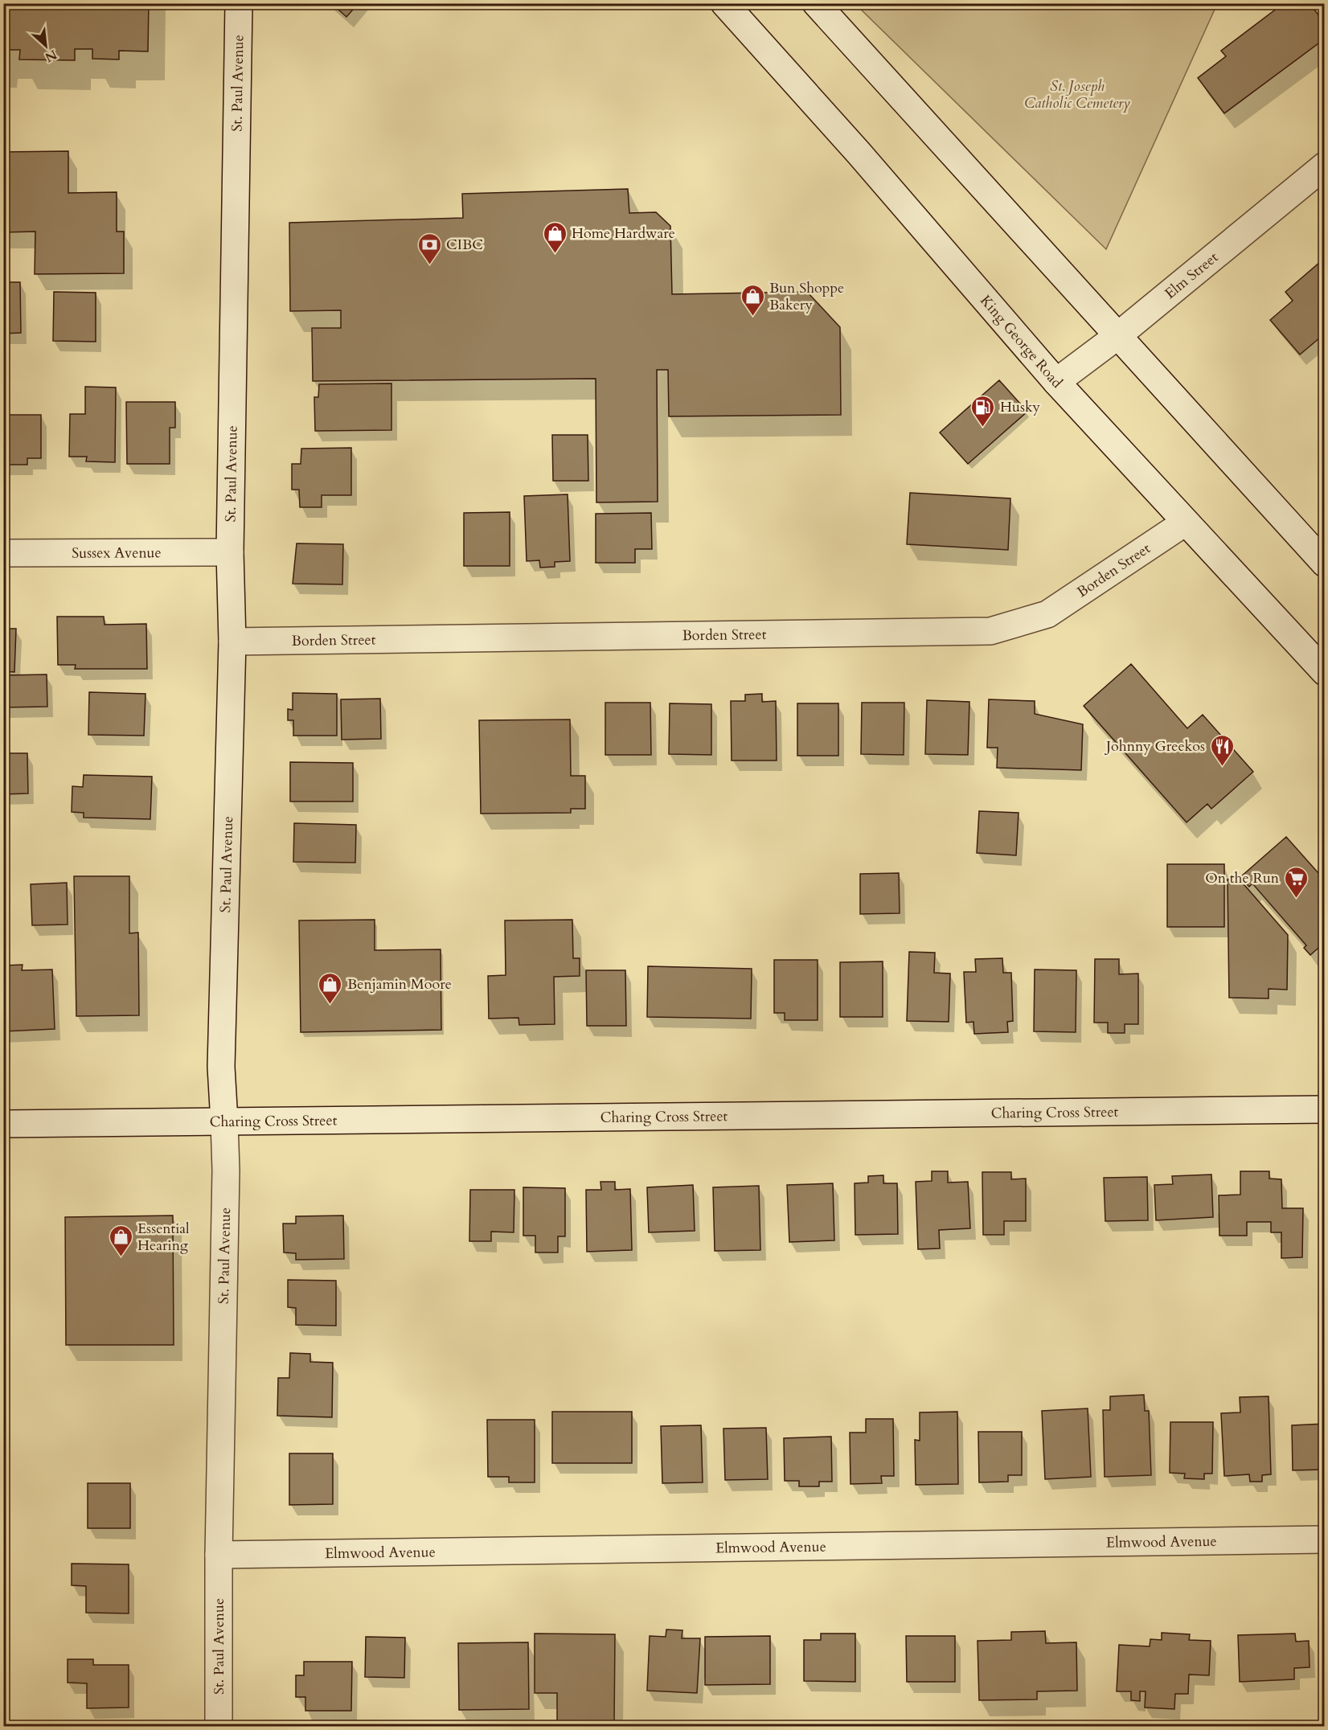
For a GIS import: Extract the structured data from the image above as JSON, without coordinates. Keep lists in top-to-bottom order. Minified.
{"streets":{"street":["St. Paul Avenue","Elm Street","King George Road","Sussex Avenue","Borden Street","Charing Cross Street","Elmwood Avenue"]},"crossings":[["St. Paul Avenue","Sussex Avenue"],["St. Paul Avenue","Borden Street"],["St. Paul Avenue","Charing Cross Street"],["St. Paul Avenue","Elmwood Avenue"],["Elm Street","King George Road"],["King George Road","Borden Street"]],"parks":["St. Joseph Catholic Cemetery"],"places":{"shop":["Home Hardware","Bun Shoppe Bakery","Benjamin Moore","Essential Hearing"],"bank":["CIBC"],"fuel station":["Husky"],"restaurant":["Johnny Greekos"],"supermarket":["On the Run"]},"north":"bottom right"}
